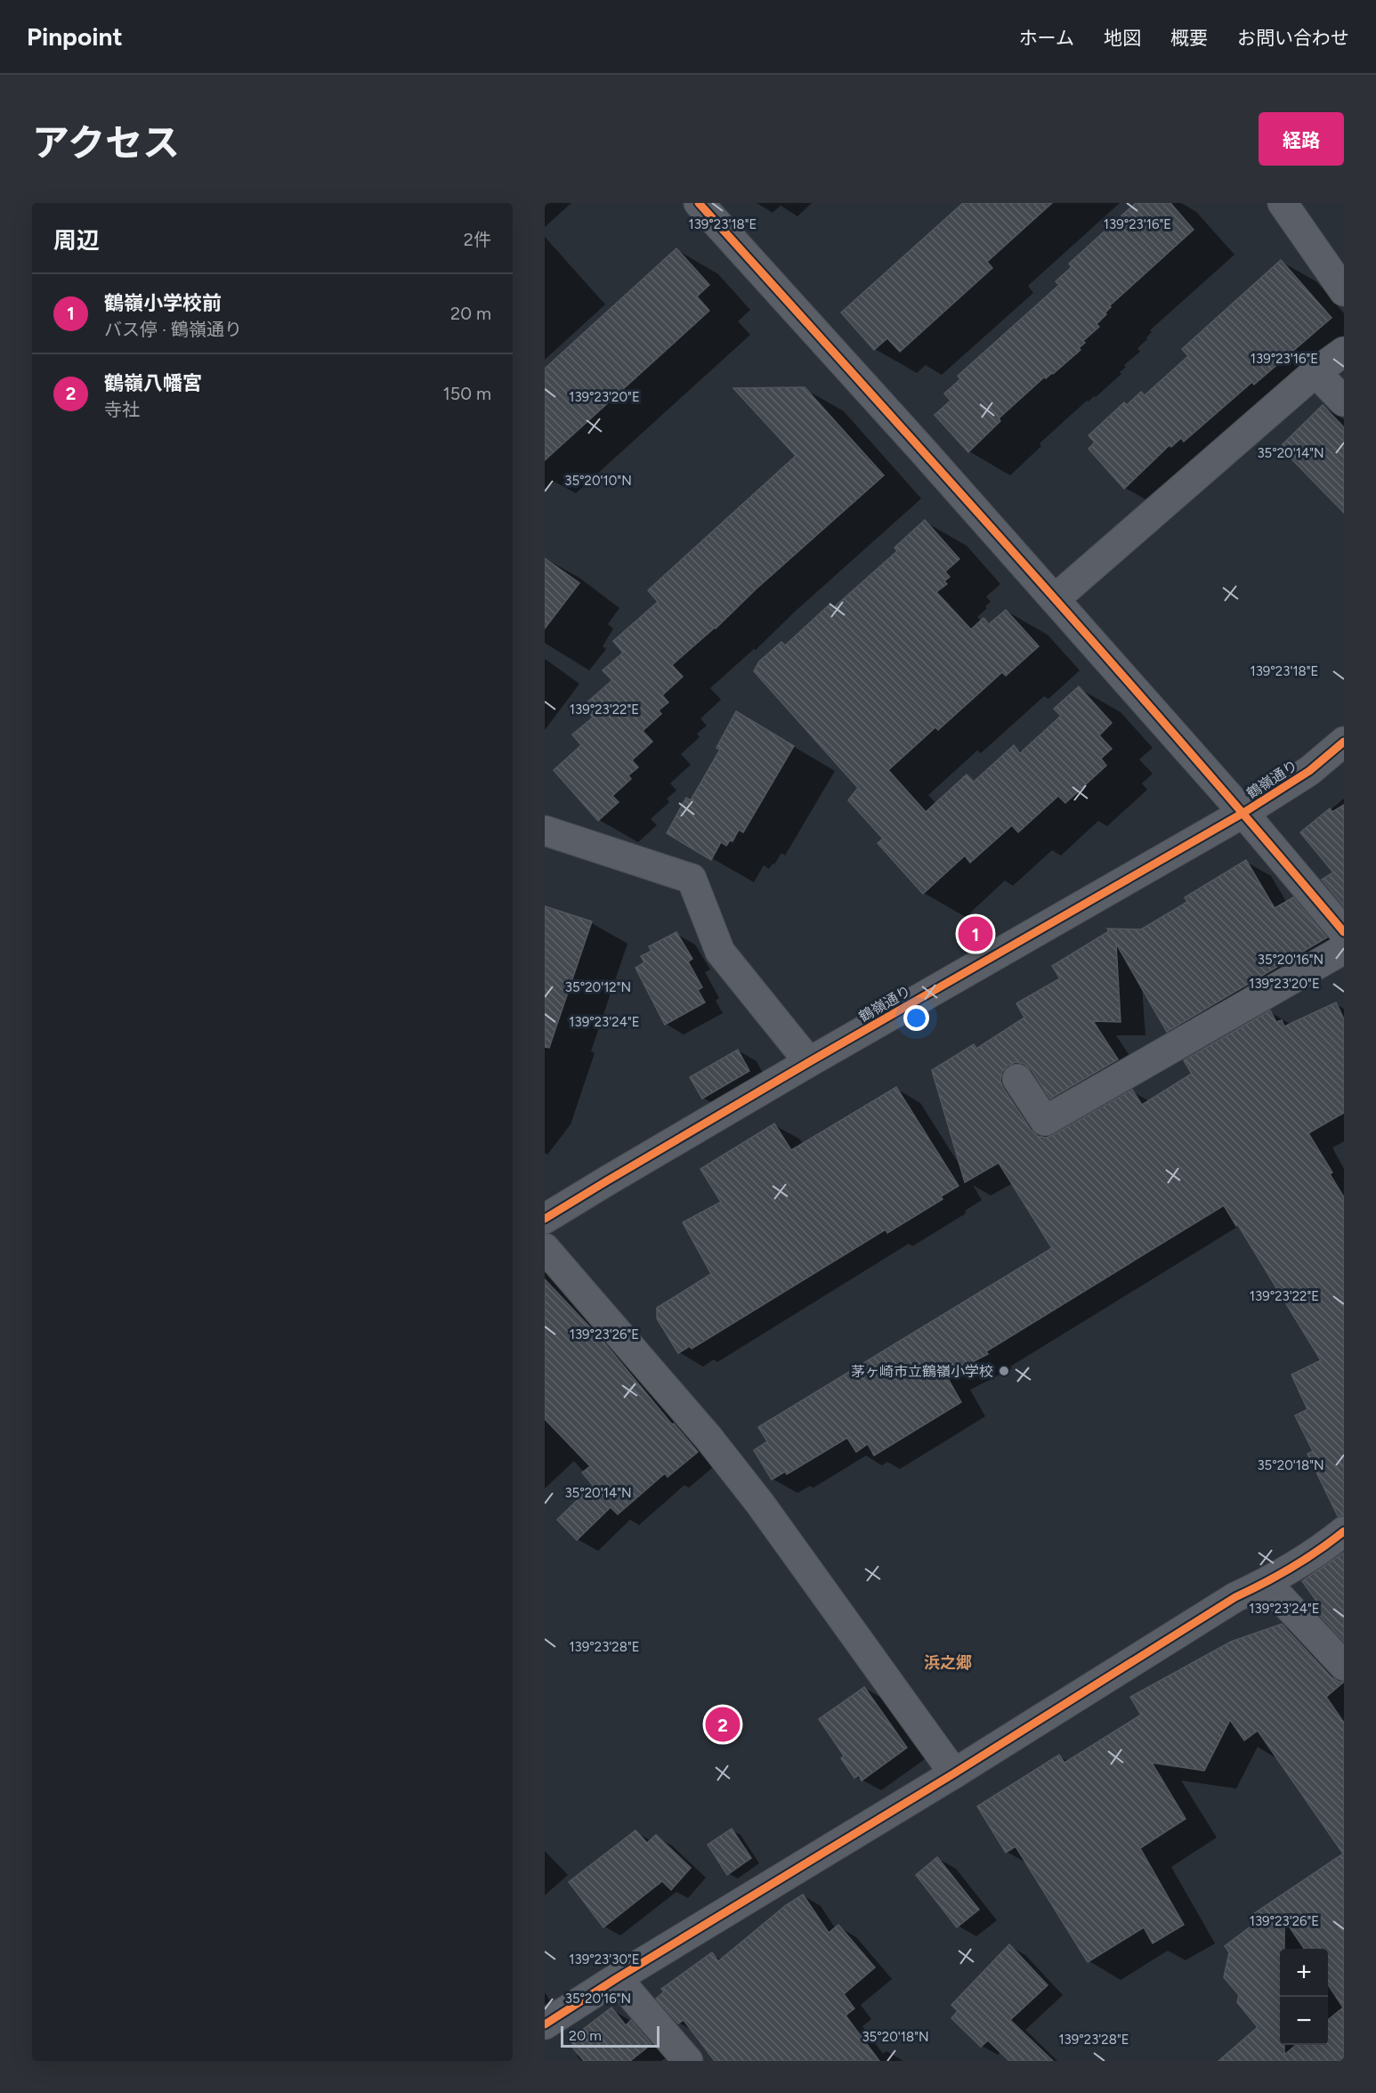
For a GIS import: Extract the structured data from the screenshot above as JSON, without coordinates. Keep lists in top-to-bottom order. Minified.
{"streets":{"street":["鶴嶺通り"]},"districts":["浜之郷"],"places":["茅ヶ崎市立鶴嶺小学校"],"scale_bar":"20 m","page":{"header":"Pinpoint","nav":["ホーム","地図","概要","お問い合わせ"],"title":"アクセス","buttons":"経路","heading":["周辺","2件"],"list":[{"mark":"1","name":"鶴嶺小学校前","note":"バス停 · 鶴嶺通り","value":"20 m"},{"mark":"2","name":"鶴嶺八幡宮","note":"寺社","value":"150 m"}],"pins":["1","2"],"map_buttons":["+","−"],"scale":"20 m"},"coordinates":["139°23'16\"E","139°23'18\"E","139°23'20\"E","35°20'14\"N","35°20'10\"N","139°23'22\"E","35°20'16\"N","35°20'12\"N","139°23'24\"E","139°23'26\"E","35°20'18\"N","139°23'28\"E","139°23'30\"E"]}
